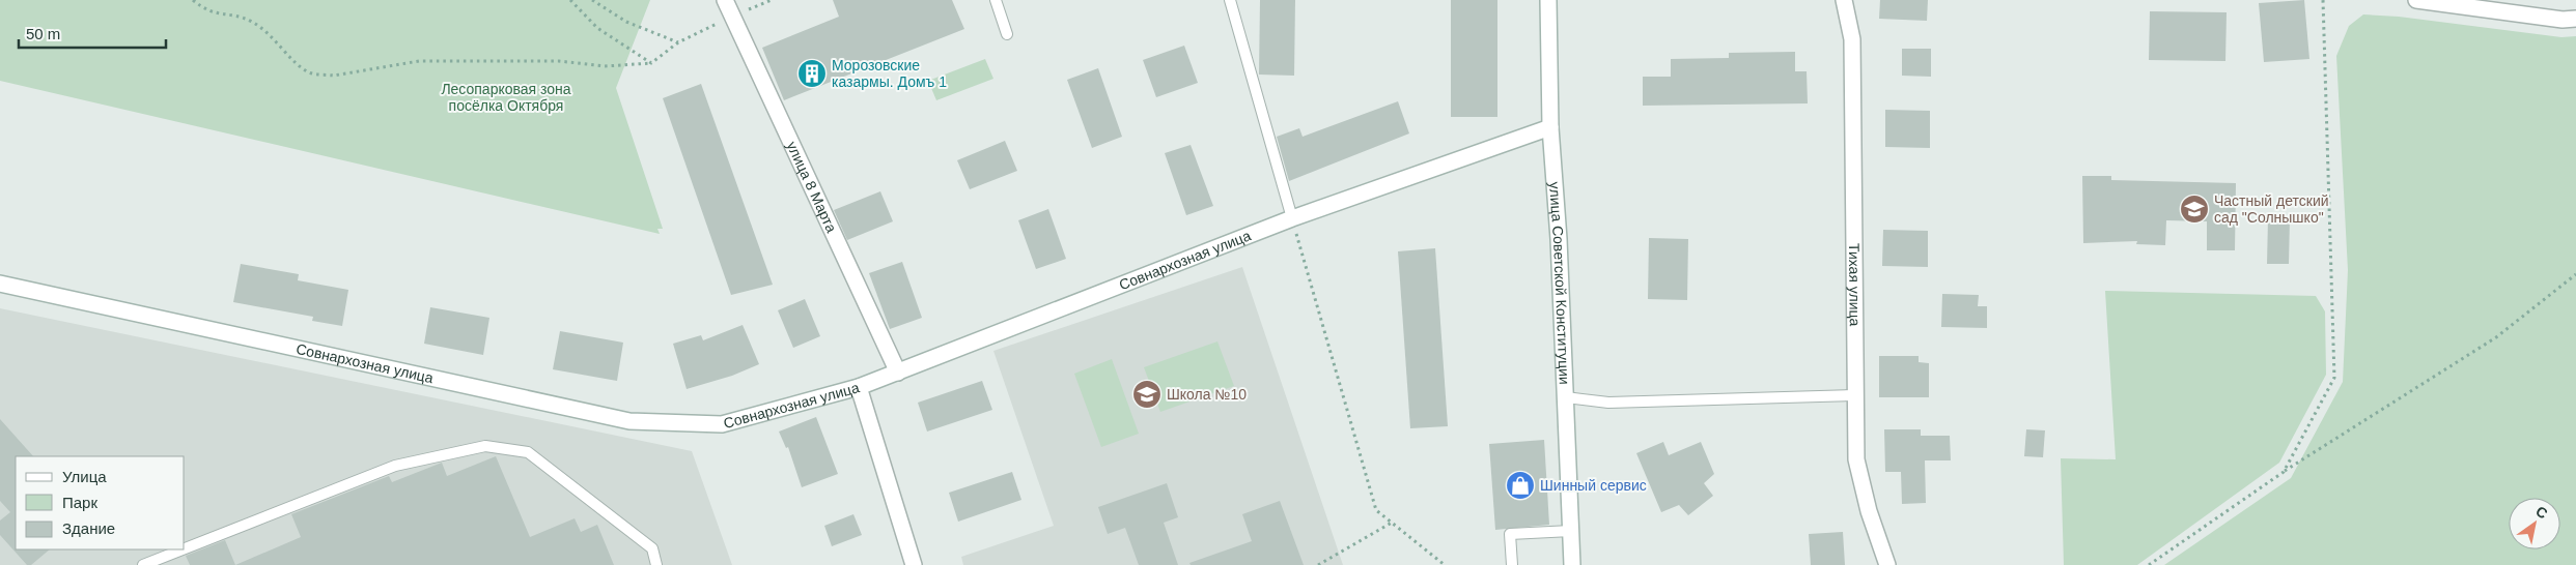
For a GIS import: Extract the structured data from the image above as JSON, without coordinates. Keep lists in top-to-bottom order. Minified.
{"streets":{"street":["улица 8 Марта","Совнархозная улица","улица Советской Конституции","Тихая улица"]},"crossings":[["улица 8 Марта","Совнархозная улица"],["Совнархозная улица","улица Советской Конституции"]],"parks":["Лесопарковая зона посёлка Октября"],"places":{"building":["Морозовские казармы. Домъ 1"],"school or university":["Частный детский сад \"Солнышко\"","Школа №10"],"shop":["Шинный сервис"]},"legend":["Улица","Парк","Здание"],"scale_bar":"50 m","north":"top right"}
